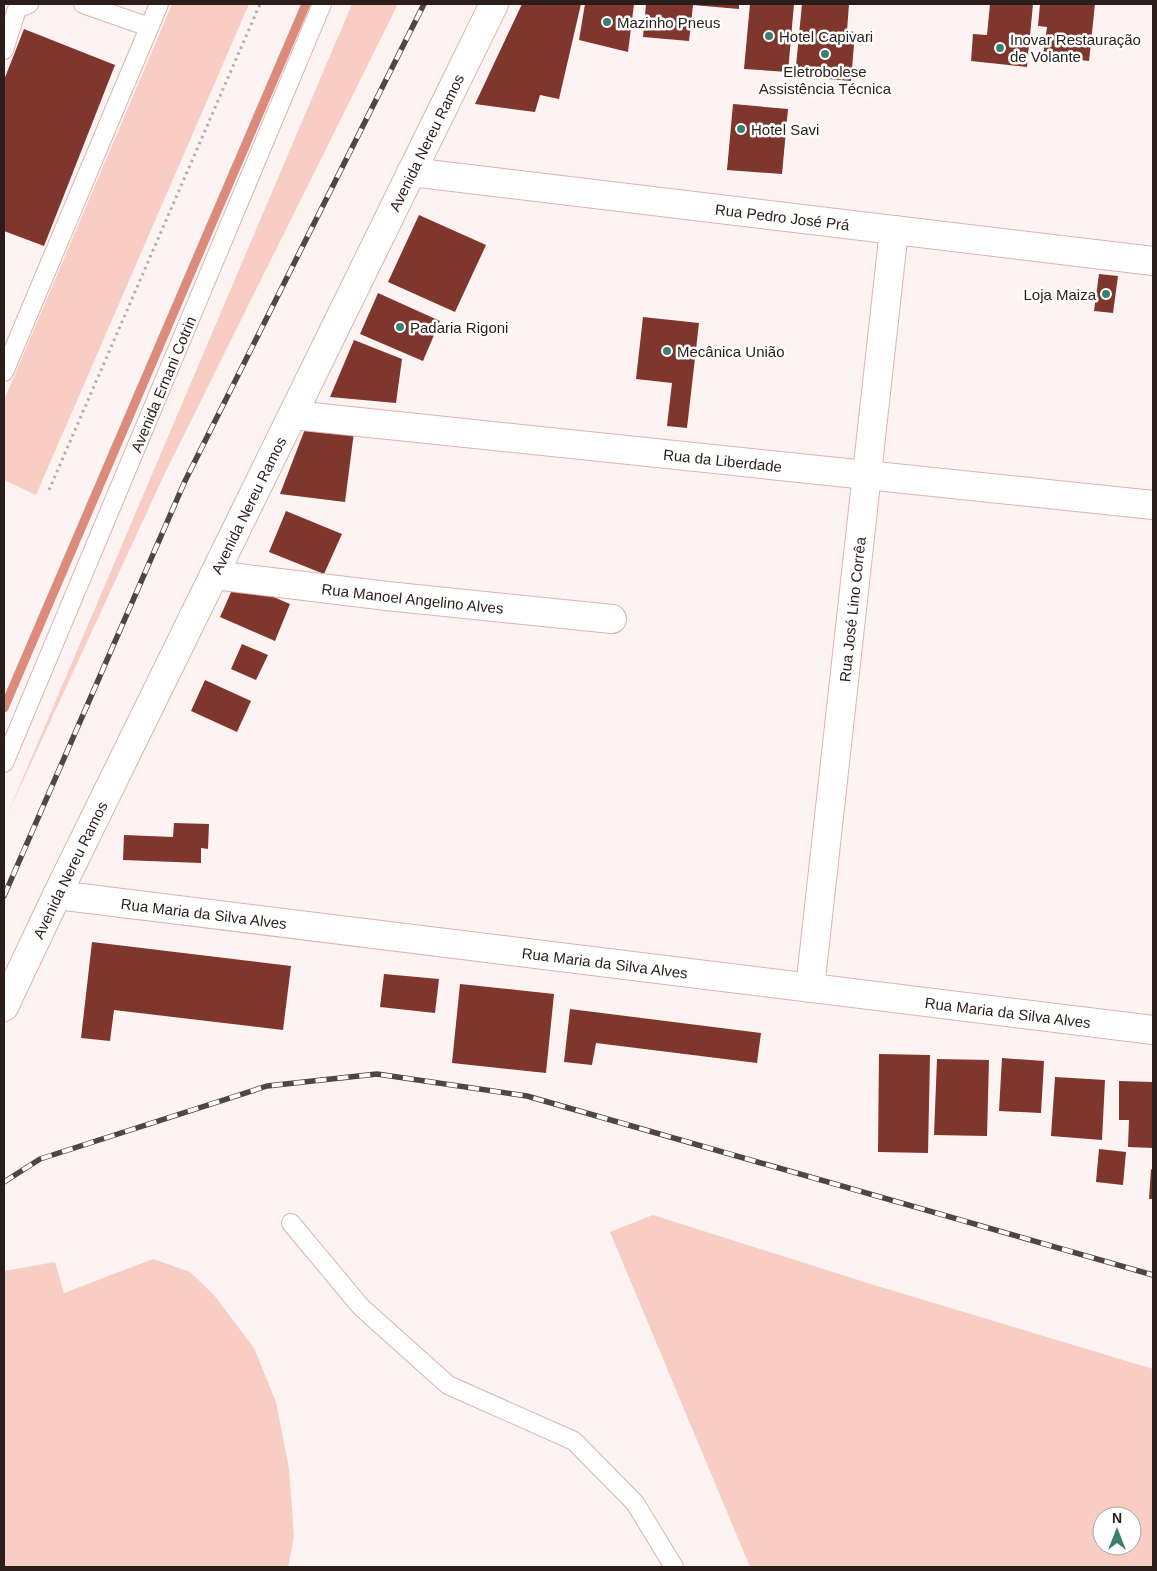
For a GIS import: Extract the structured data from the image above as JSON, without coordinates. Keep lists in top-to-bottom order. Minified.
{"streets":{"street":["Avenida Nereu Ramos","Rua Pedro José Prá","Rua da Liberdade","Rua Manoel Angelino Alves","Rua José Lino Corrêa","Rua Maria da Silva Alves"],"lane":["Avenida Ernani Cotrin"]},"crossings":[["Avenida Nereu Ramos","Rua Pedro José Prá"],["Avenida Nereu Ramos","Rua da Liberdade"],["Avenida Nereu Ramos","Rua Manoel Angelino Alves"],["Avenida Nereu Ramos","Rua Maria da Silva Alves"],["Rua Pedro José Prá","Rua José Lino Corrêa"],["Rua da Liberdade","Rua José Lino Corrêa"],["Rua José Lino Corrêa","Rua Maria da Silva Alves"]],"places":["Mazinho Pneus","Hotel Capivari","Inovar Restauração de Volante","Eletrobolese Assistência Técnica","Hotel Savi","Loja Maiza","Padaria Rigoni","Mecânica União"],"north":"top"}
